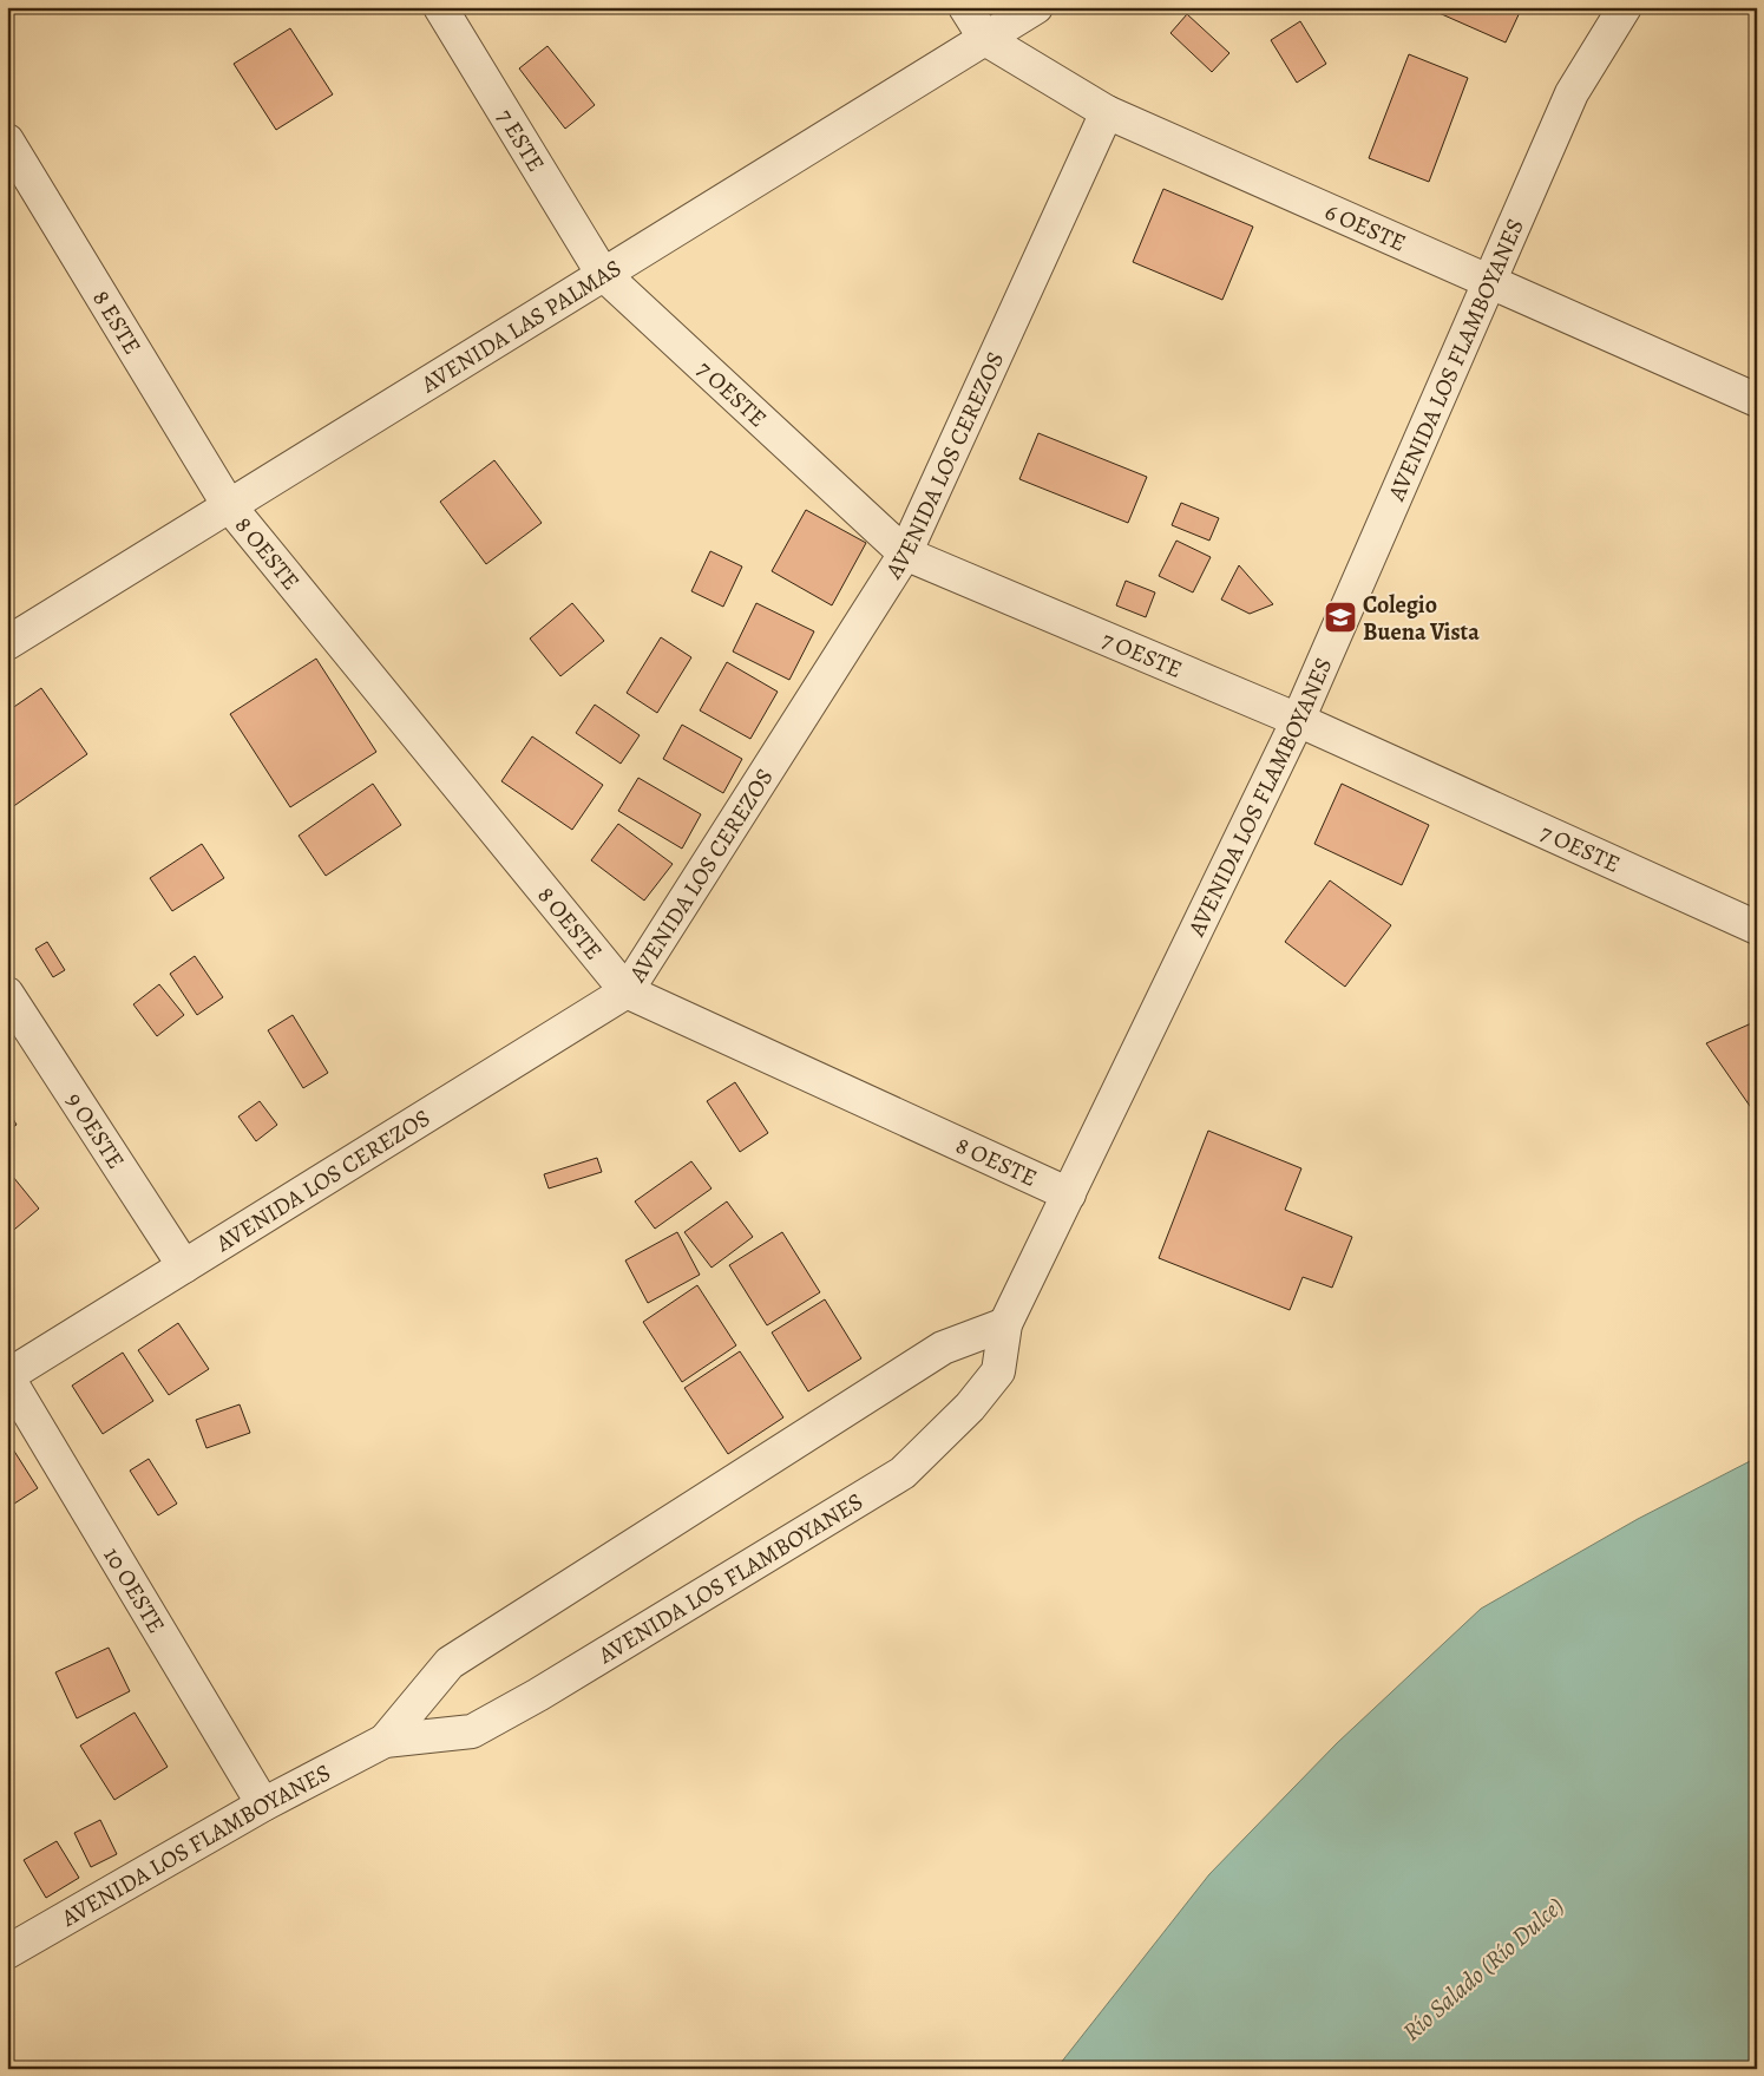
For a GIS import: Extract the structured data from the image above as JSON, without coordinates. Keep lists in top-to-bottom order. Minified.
{"streets":{"street":["7 ESTE","6 OESTE","8 ESTE","AVENIDA LAS PALMAS","AVENIDA LOS FLAMBOYANES","7 OESTE","AVENIDA LOS CEREZOS","8 OESTE","9 OESTE","10 OESTE"]},"crossings":[["7 ESTE","AVENIDA LAS PALMAS"],["7 ESTE","7 OESTE"],["6 OESTE","AVENIDA LAS PALMAS"],["6 OESTE","AVENIDA LOS FLAMBOYANES"],["6 OESTE","AVENIDA LOS CEREZOS"],["8 ESTE","AVENIDA LAS PALMAS"],["8 ESTE","8 OESTE"],["AVENIDA LAS PALMAS","7 OESTE"],["AVENIDA LAS PALMAS","8 OESTE"],["AVENIDA LOS FLAMBOYANES","7 OESTE"],["AVENIDA LOS FLAMBOYANES","8 OESTE"],["AVENIDA LOS FLAMBOYANES","10 OESTE"],["7 OESTE","AVENIDA LOS CEREZOS"],["AVENIDA LOS CEREZOS","8 OESTE"],["AVENIDA LOS CEREZOS","9 OESTE"],["AVENIDA LOS CEREZOS","10 OESTE"]],"water":["Río Salado (Río Dulce)"],"places":{"school or university":["Colegio Buena Vista"]}}
